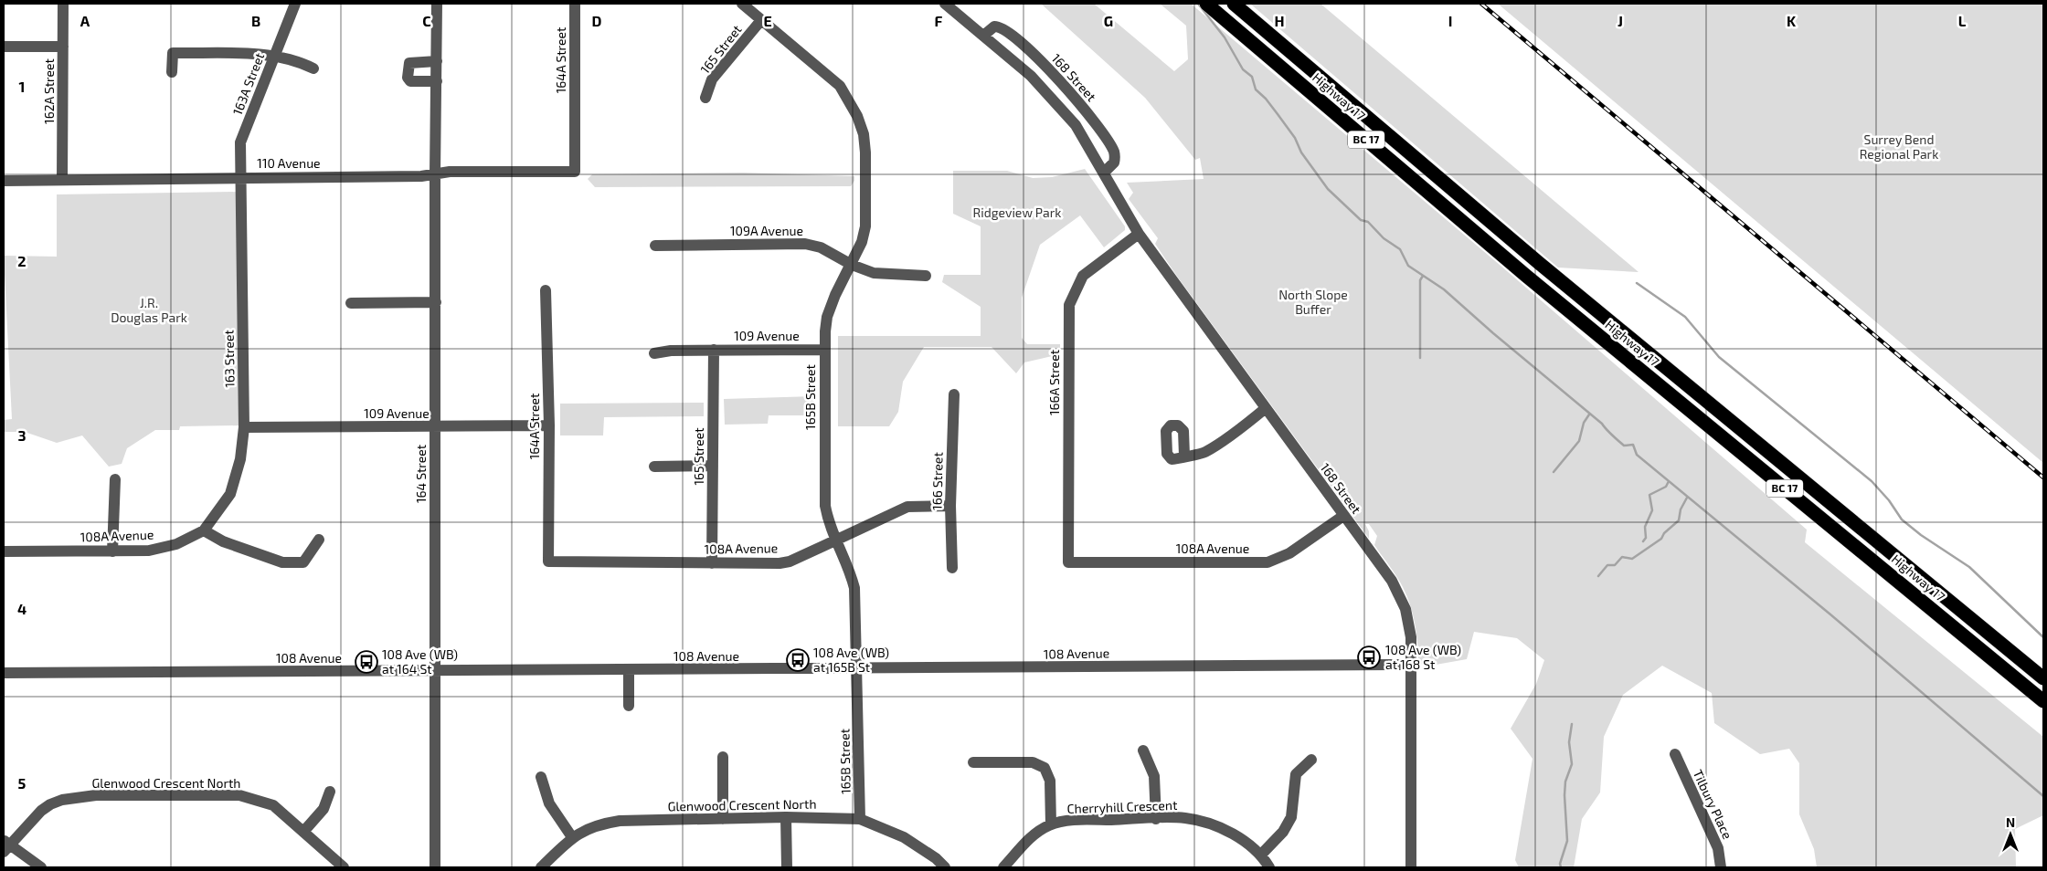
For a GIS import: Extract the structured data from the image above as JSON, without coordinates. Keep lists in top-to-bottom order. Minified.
{"streets":{"highway":["Highway 17","BC 17"],"street":["165 Street","164A Street","168 Street","163A Street","162A Street","110 Avenue","109A Avenue","109 Avenue","163 Street","166A Street","165B Street","164 Street","166 Street","108A Avenue","108 Avenue","Glenwood Crescent North","Tilbury Place","Cherryhill Crescent"]},"crossings":[["165 Street","109 Avenue"],["165 Street","165B Street"],["165 Street","108A Avenue"],["164A Street","110 Avenue"],["164A Street","109 Avenue"],["164A Street","108A Avenue"],["168 Street","166A Street"],["168 Street","108A Avenue"],["168 Street","108 Avenue"],["163A Street","110 Avenue"],["163A Street","163 Street"],["162A Street","110 Avenue"],["110 Avenue","163 Street"],["110 Avenue","164 Street"],["109A Avenue","165B Street"],["109 Avenue","163 Street"],["109 Avenue","165B Street"],["109 Avenue","164 Street"],["163 Street","108A Avenue"],["166A Street","108A Avenue"],["165B Street","108A Avenue"],["165B Street","108 Avenue"],["165B Street","Glenwood Crescent North"],["164 Street","108 Avenue"],["166 Street","108A Avenue"]],"parks":["Surrey Bend Regional Park","Ridgeview Park","North Slope Buffer","J.R. Douglas Park"],"places":{"bus stop":["108 Ave (WB) at 168 St","108 Ave (WB) at 165B St","108 Ave (WB) at 164 St"]},"north":"top","grid":{"columns":["A","B","C","D","E","F","G","H","I","J","K","L"],"rows":["1","2","3","4","5"]}}
